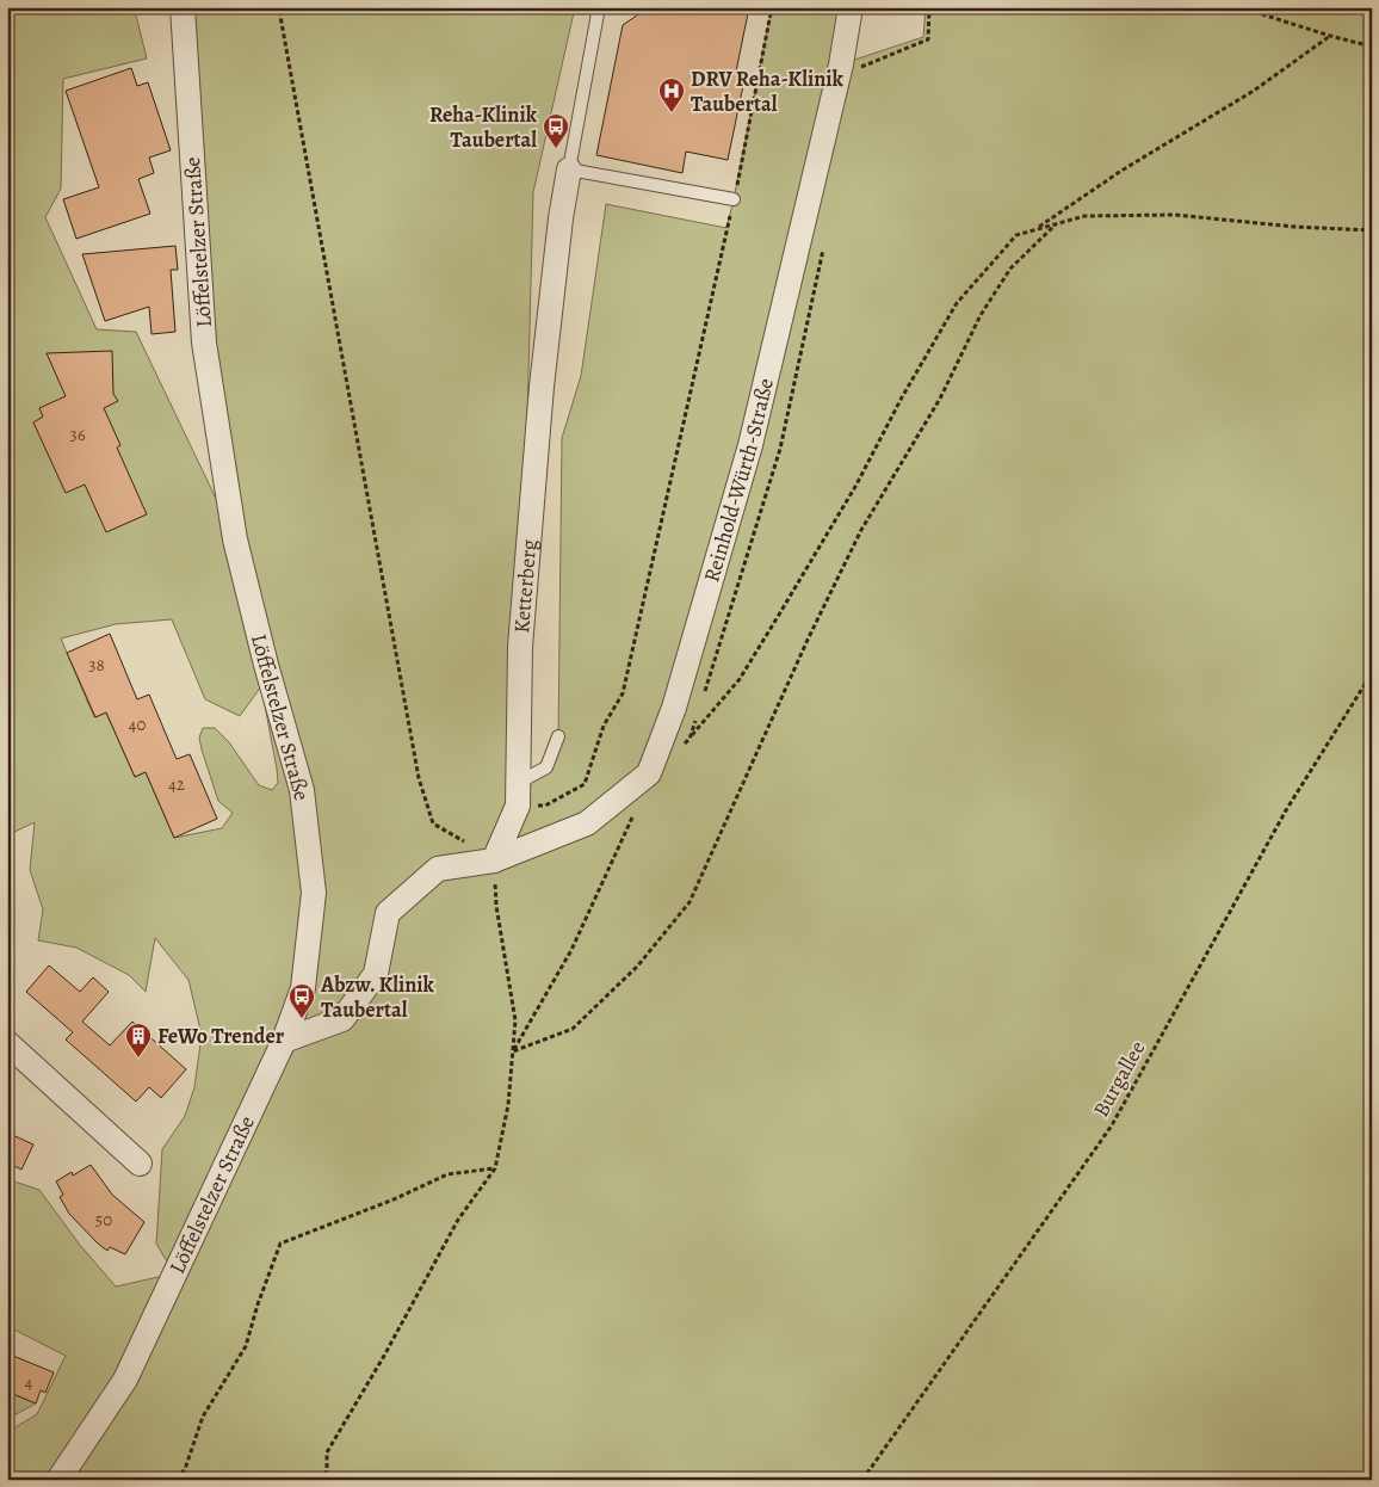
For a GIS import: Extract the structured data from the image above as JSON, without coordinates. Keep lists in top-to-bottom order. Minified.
{"streets":{"street":["Löffelstelzer Straße","Reinhold-Würth-Straße","Ketterberg"],"path":["Burgallee"]},"crossings":[["Reinhold-Würth-Straße","Ketterberg"]],"places":{"hospital":["DRV Reha-Klinik Taubertal"],"bus stop":["Reha-Klinik Taubertal","Abzw. Klinik Taubertal"],"building":["FeWo Trender"]},"house_numbers":["36","38","40","42","50","4"]}
